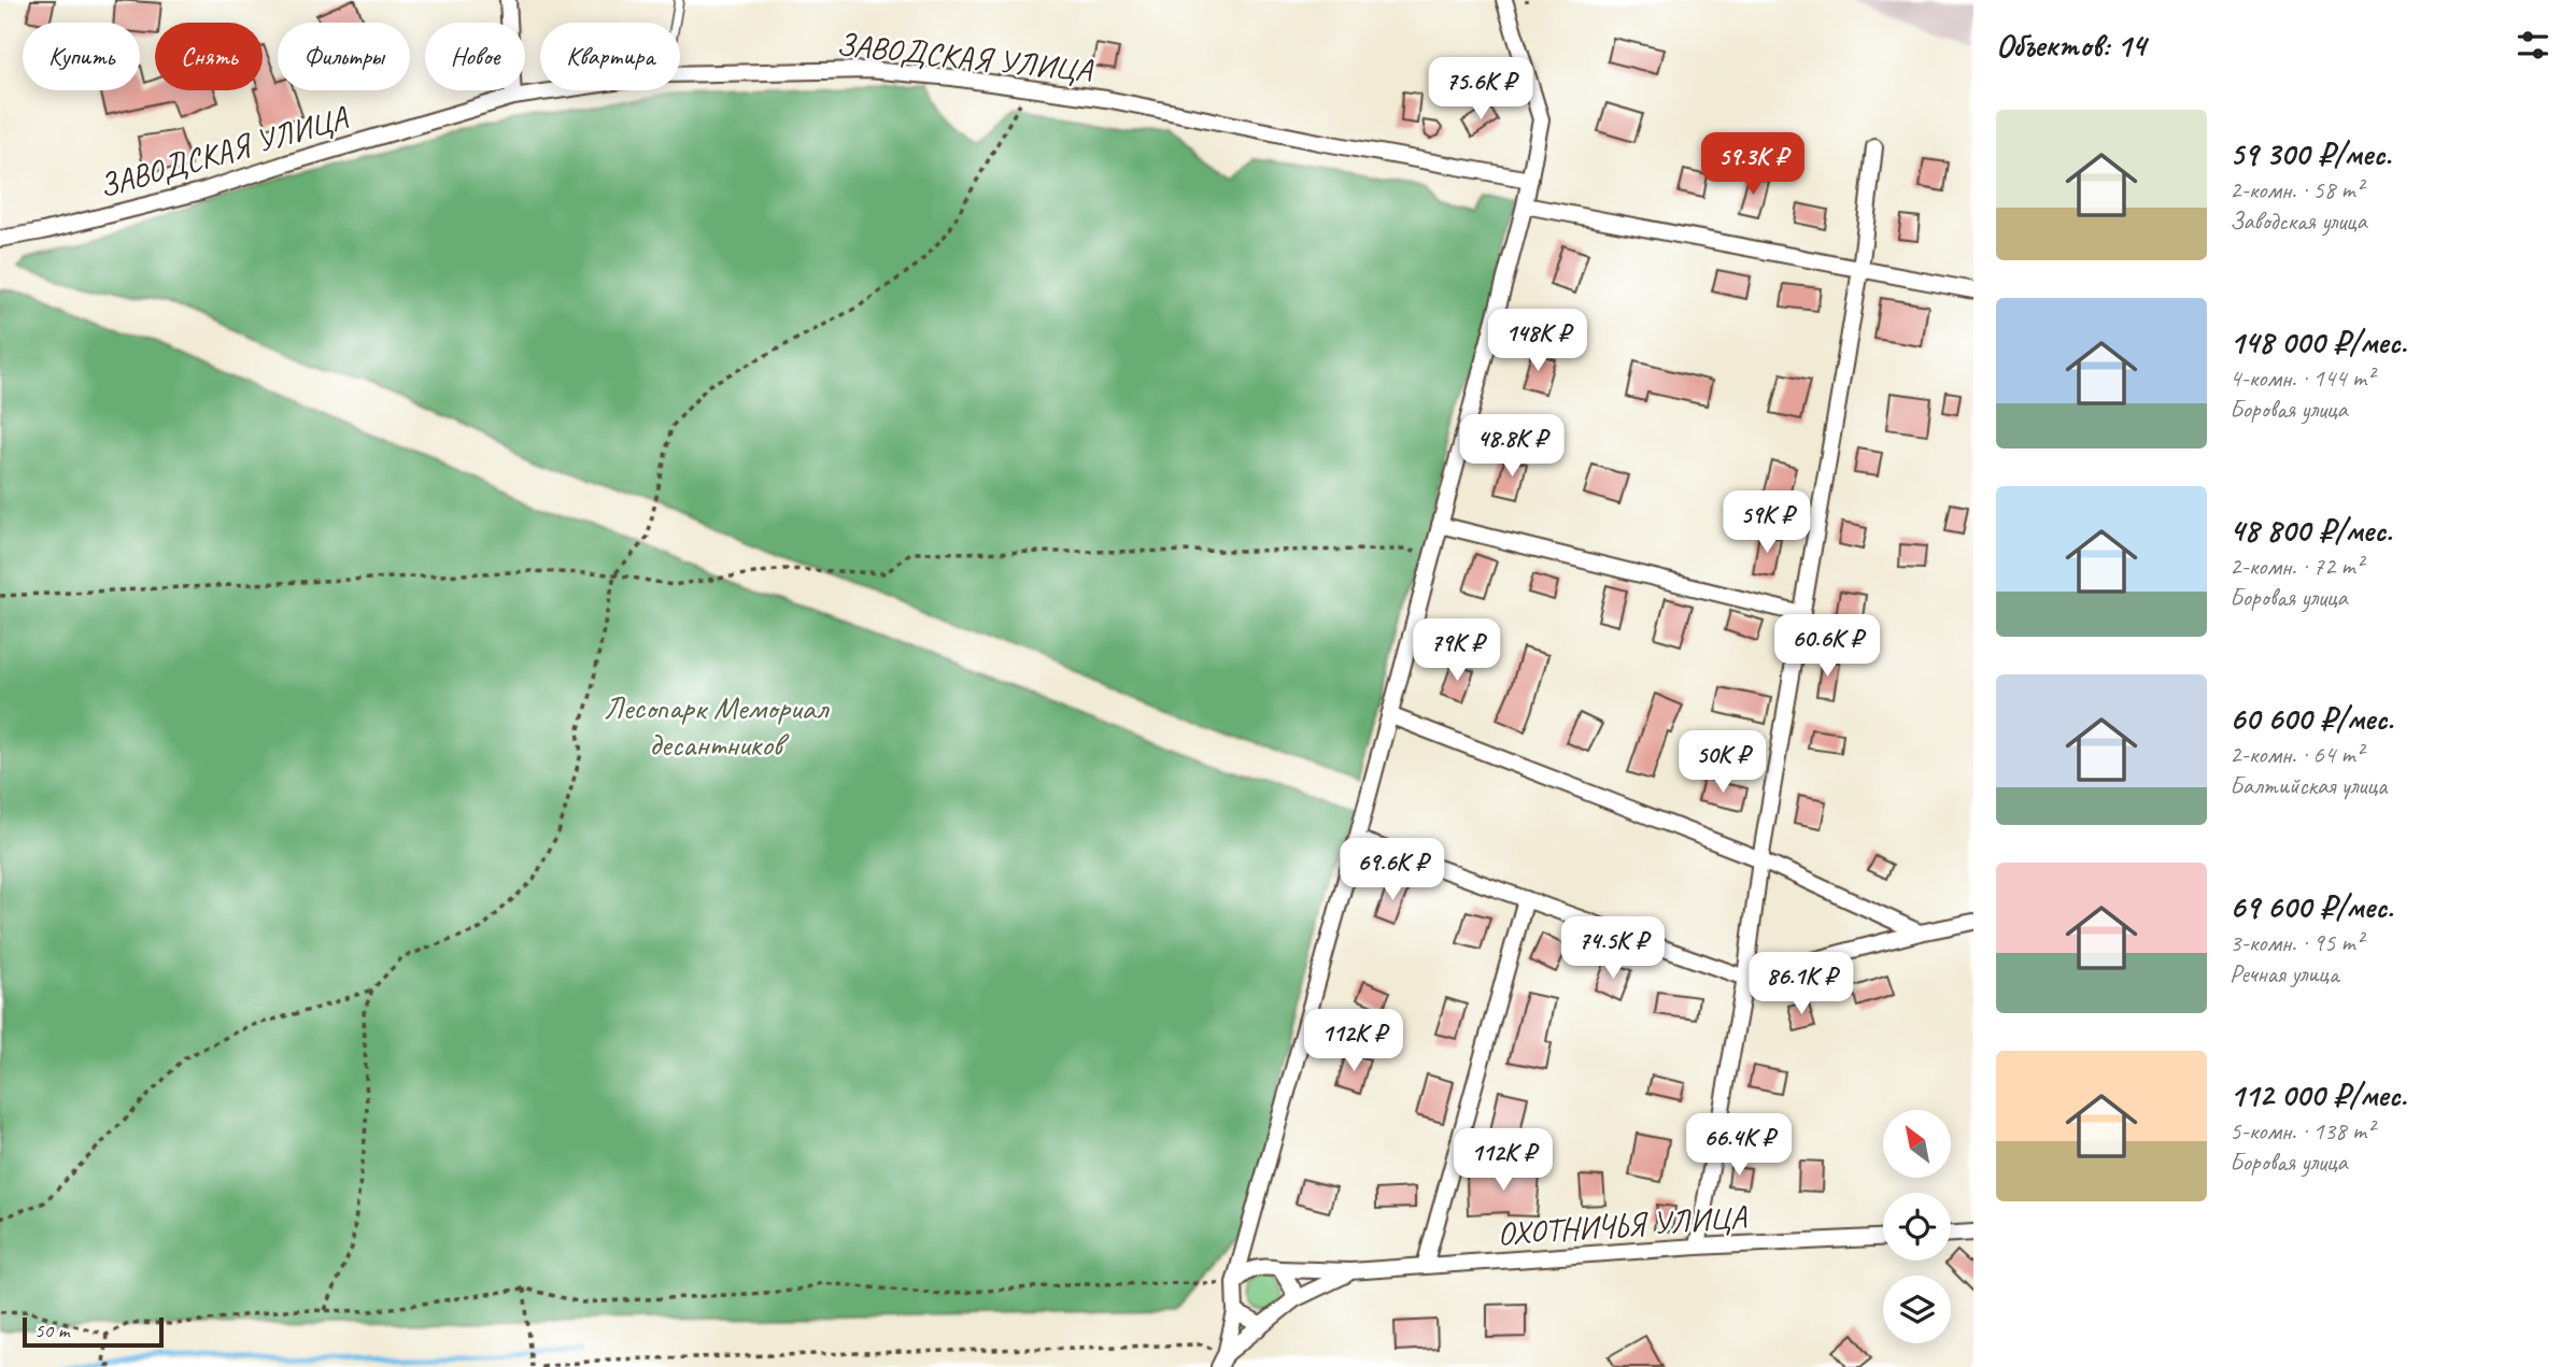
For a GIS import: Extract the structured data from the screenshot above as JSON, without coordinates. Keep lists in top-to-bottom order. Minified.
{"streets":{"street":["ЗАВОДСКАЯ УЛИЦА","ОХОТНИЧЬЯ УЛИЦА"]},"parks":["Лесопарк Мемориал десантников"],"scale_bar":"50 m","north":"top left","page":{"heading":"Объектов: 14","chip":["Купить","Снять","Фильтры","Новое","Квартира"],"price":["75.6K ₽","59.3K ₽","148K ₽","48.8K ₽","59K ₽","60.6K ₽","79K ₽","50K ₽","69.6K ₽","74.5K ₽","86.1K ₽","112K ₽","66.4K ₽","112K ₽"],"list":[{"name":"59 300 ₽/мес.","note":"2-комн. · 58 m² · Заводская улица"},{"name":"148 000 ₽/мес.","note":"4-комн. · 144 m² · Боровая улица"},{"name":"48 800 ₽/мес.","note":"2-комн. · 72 m² · Боровая улица"},{"name":"60 600 ₽/мес.","note":"2-комн. · 64 m² · Балтийская улица"},{"name":"69 600 ₽/мес.","note":"3-комн. · 95 m² · Речная улица"},{"name":"112 000 ₽/мес.","note":"5-комн. · 138 m² · Боровая улица"}],"scale":"50 m"}}
